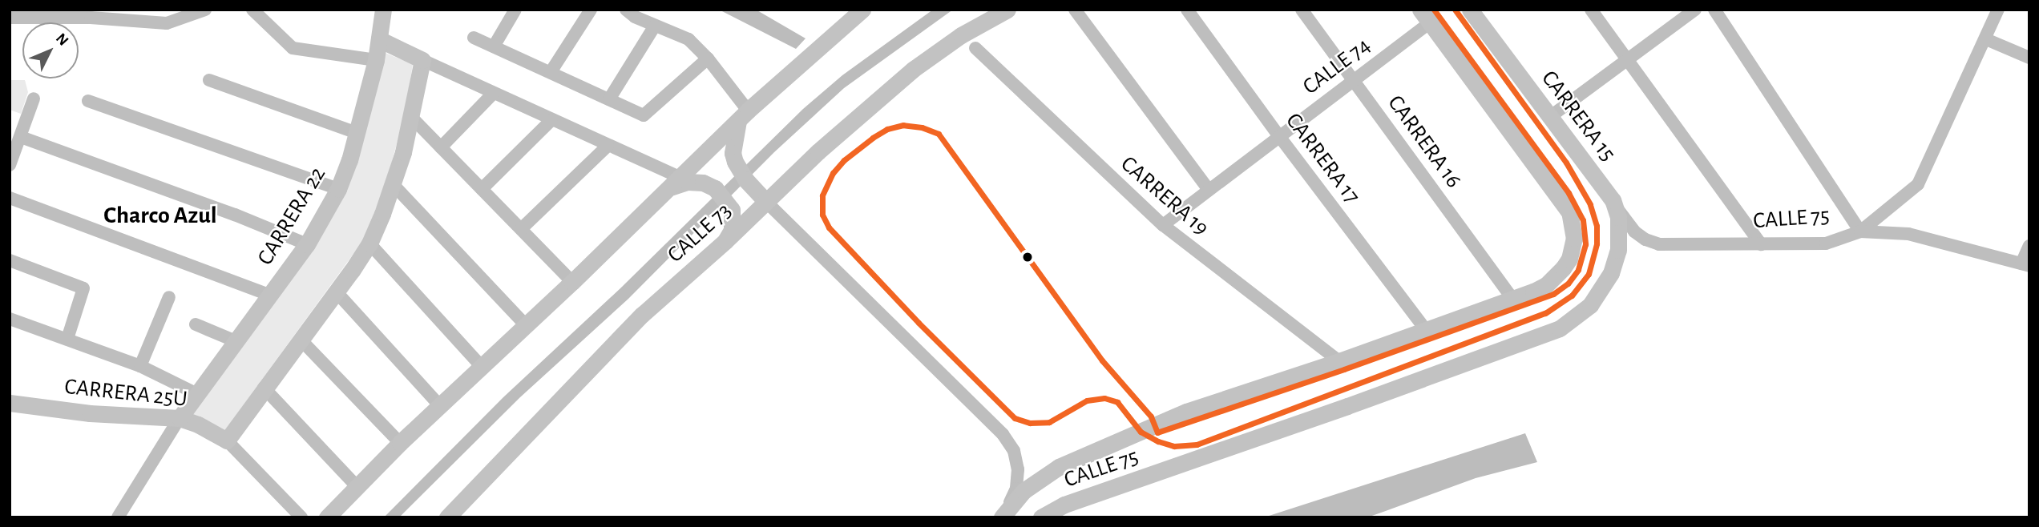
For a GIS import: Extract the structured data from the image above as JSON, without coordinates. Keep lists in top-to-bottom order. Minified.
{"streets":{"main road":["CARRERA 15","CARRERA 22","CALLE 75","CALLE 73","CARRERA 25U"],"street":["CALLE 74","CARRERA 16","CARRERA 17","CARRERA 19"]},"crossings":[["CALLE 74","CARRERA 16"],["CALLE 74","CARRERA 17"],["CALLE 74","CARRERA 19"],["CALLE 74","CALLE 75"],["CARRERA 15","CALLE 75"],["CARRERA 16","CALLE 75"],["CARRERA 17","CALLE 75"],["CARRERA 19","CALLE 75"],["CARRERA 22","CARRERA 25U"]],"districts":["Charco Azul"],"north":"top right"}
